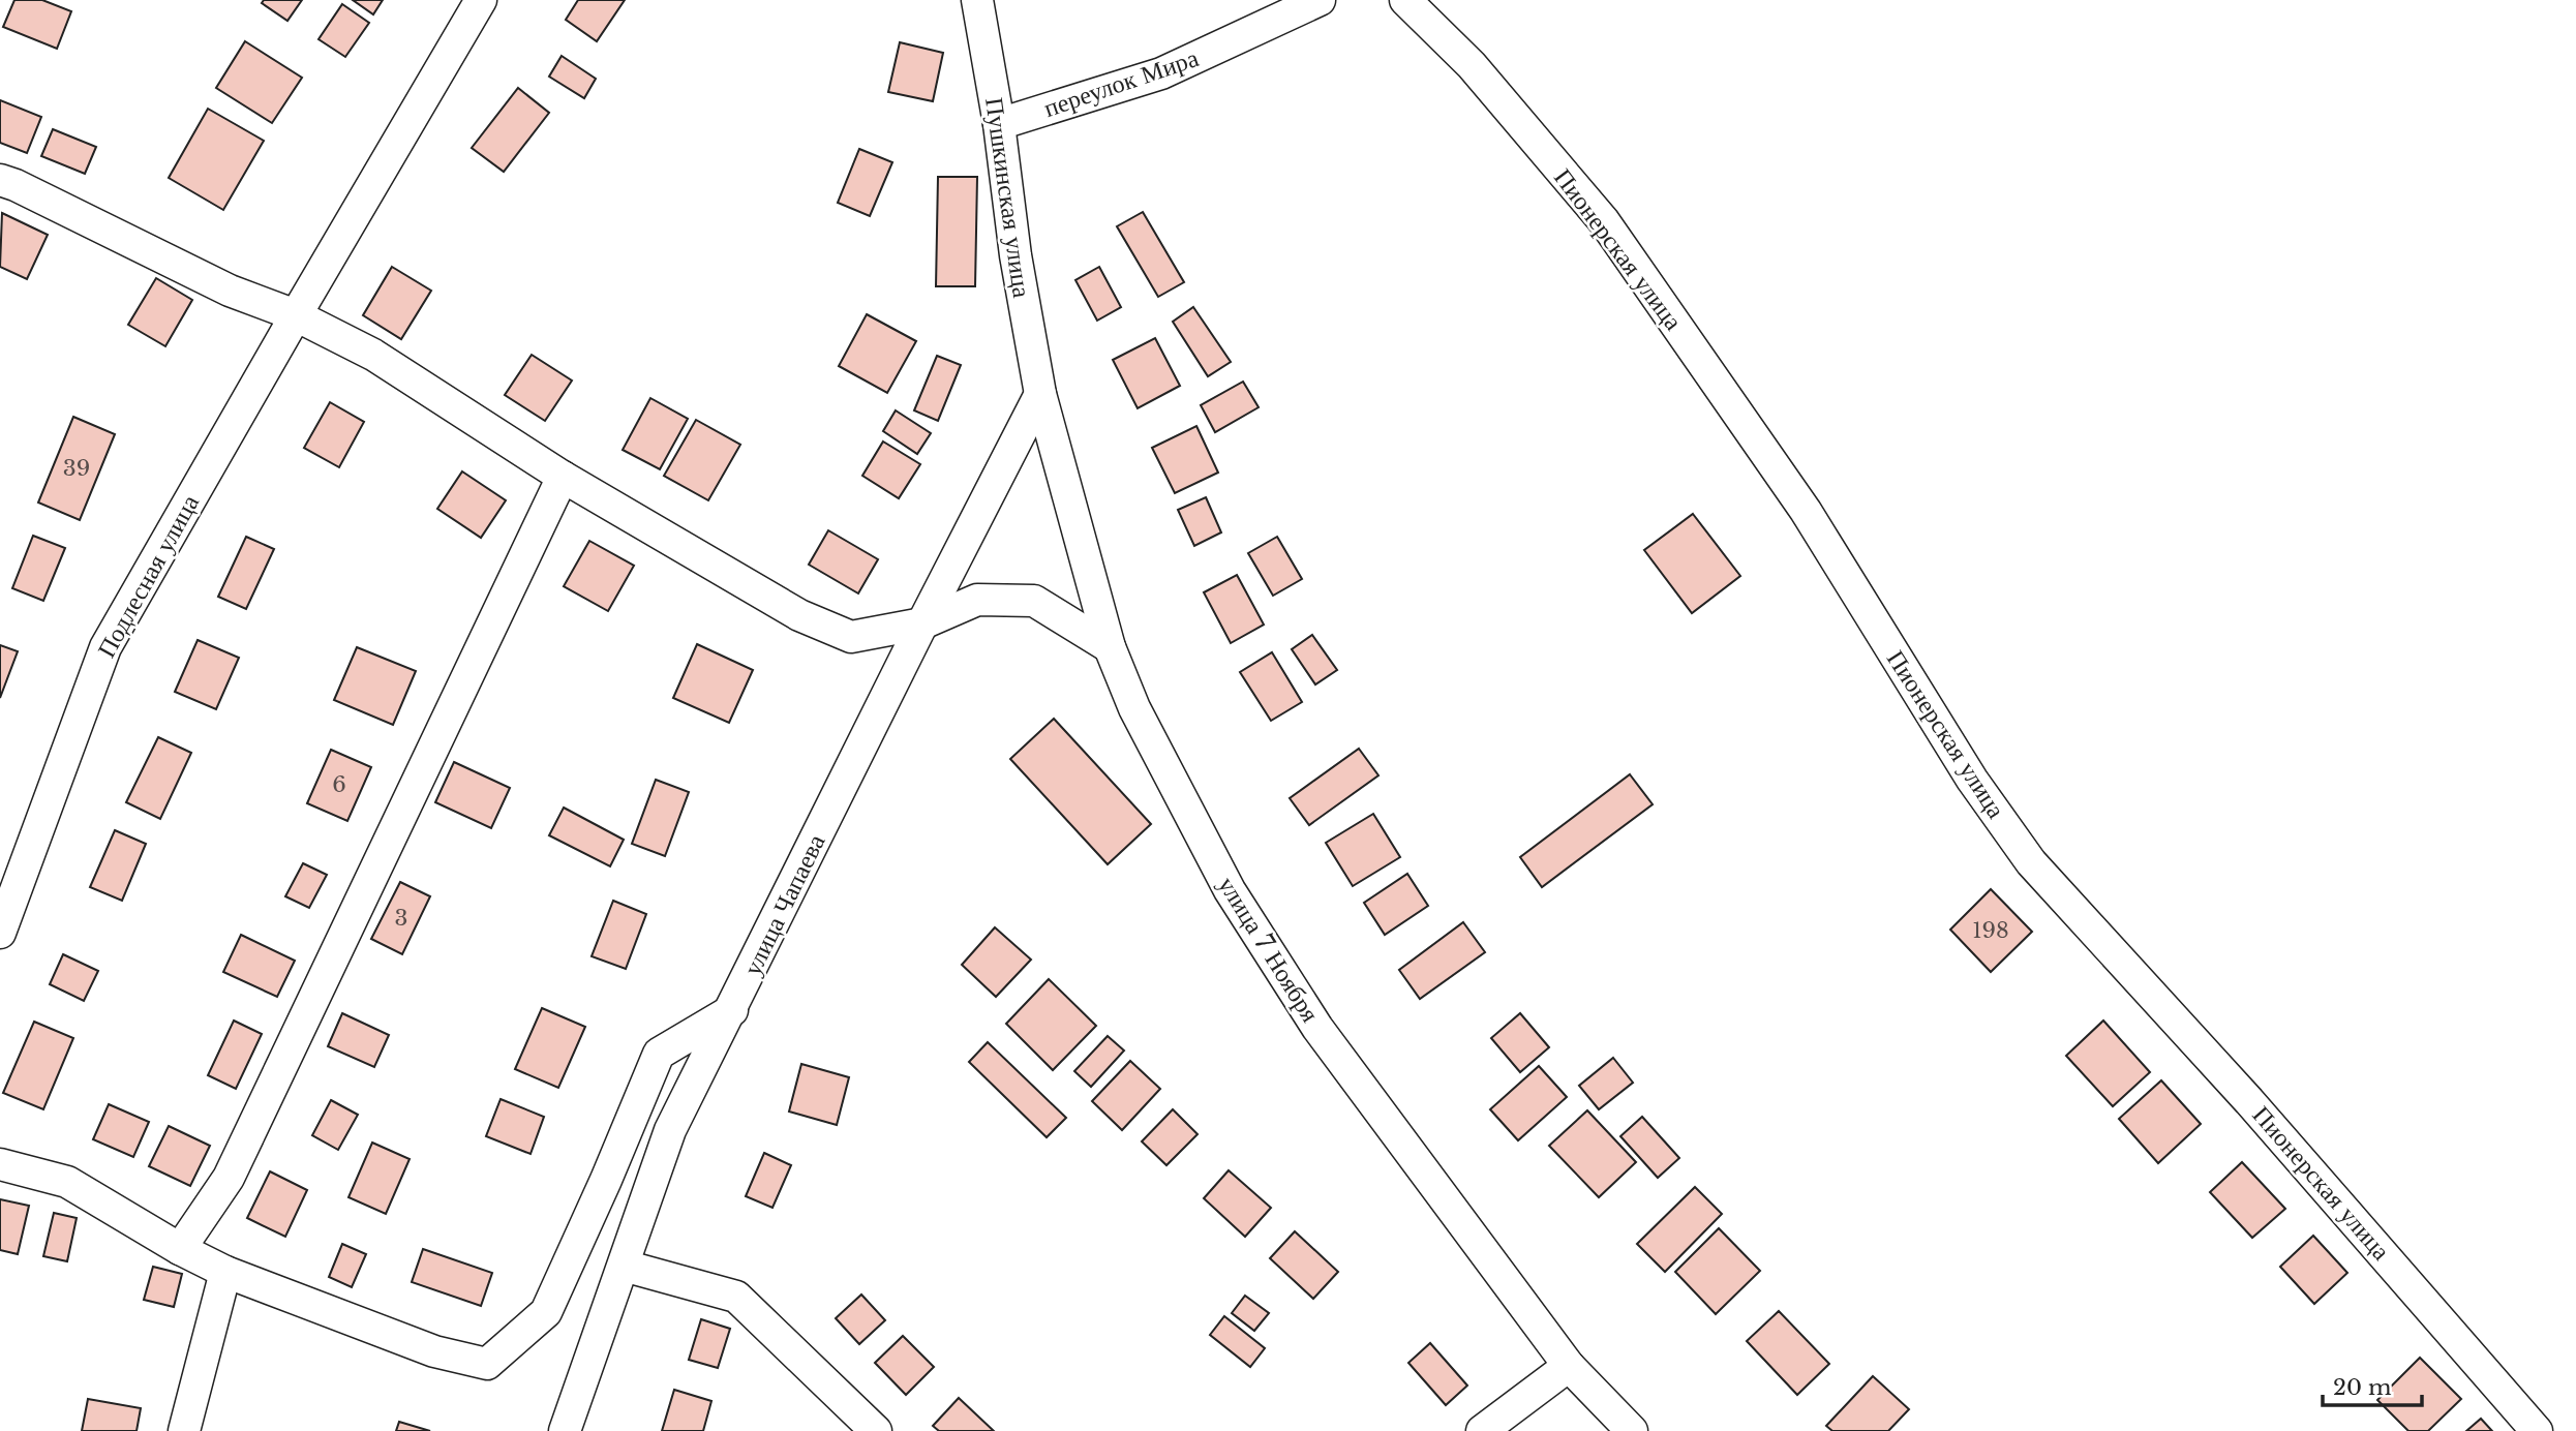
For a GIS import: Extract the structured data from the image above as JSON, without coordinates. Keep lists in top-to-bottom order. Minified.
{"streets":{"street":["переулок Мира","Пушкинская улица","Пионерская улица","Подлесная улица","улица Чапаева","улица 7 Ноября"]},"crossings":[["переулок Мира","Пушкинская улица"],["Пушкинская улица","улица Чапаева"],["Пушкинская улица","улица 7 Ноября"],["улица Чапаева","улица 7 Ноября"]],"house_numbers":["39","6","3","198"],"scale_bar":"20 m"}
